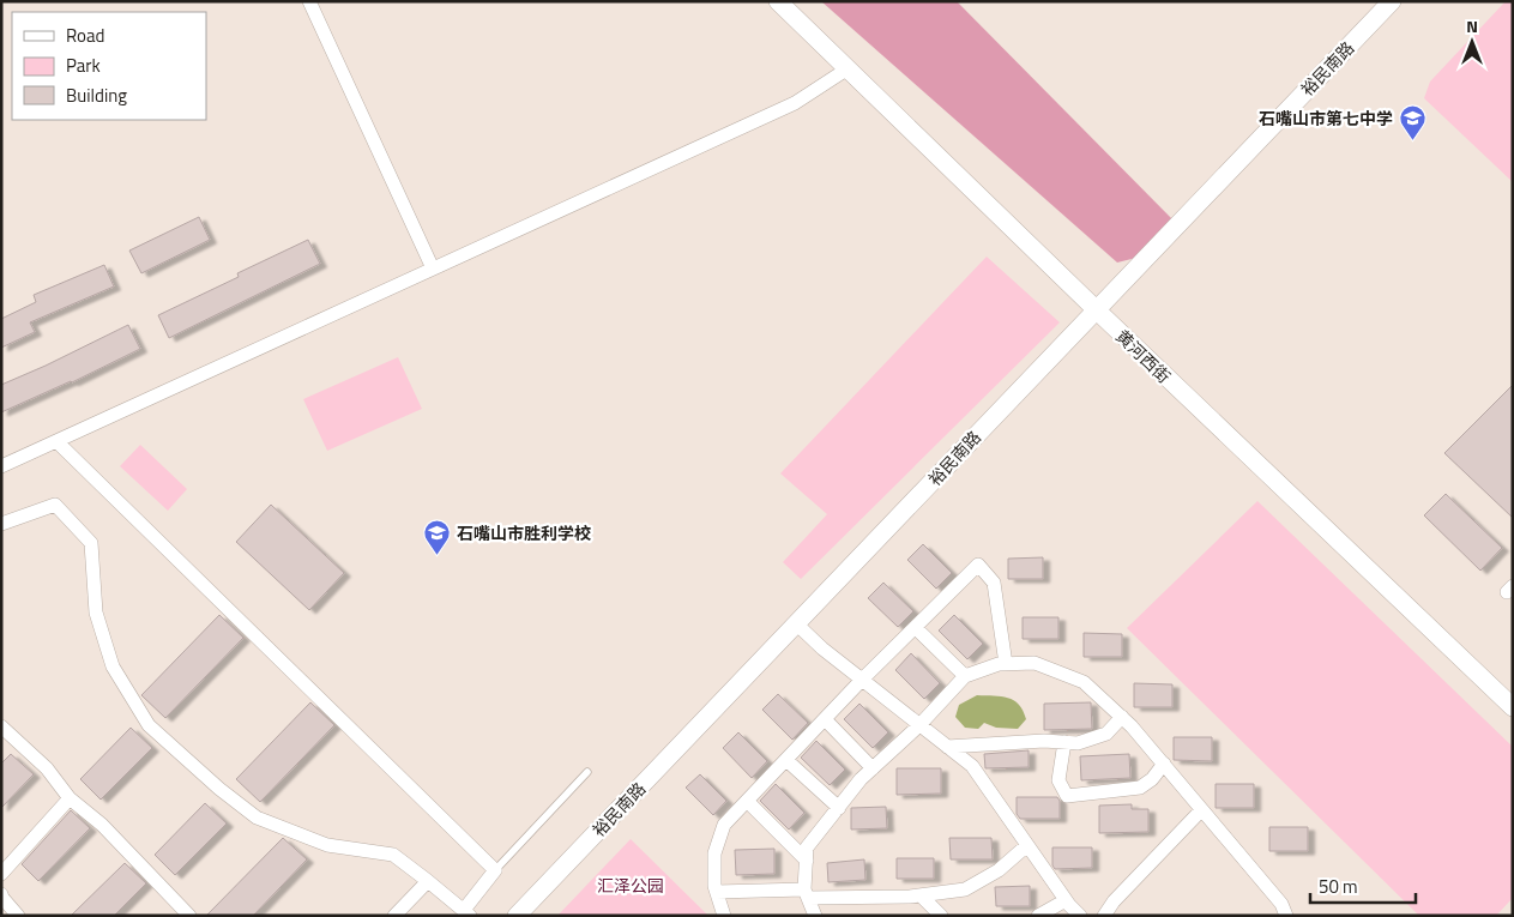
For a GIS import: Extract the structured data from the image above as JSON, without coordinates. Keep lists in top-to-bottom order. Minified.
{"streets":{"street":["裕民南路","黄河西街"]},"crossings":[["裕民南路","黄河西街"]],"parks":["汇泽公园"],"places":{"school or university":["石嘴山市第七中学","石嘴山市胜利学校"]},"legend":["Road","Park","Building"],"scale_bar":"50 m","north":"top"}
